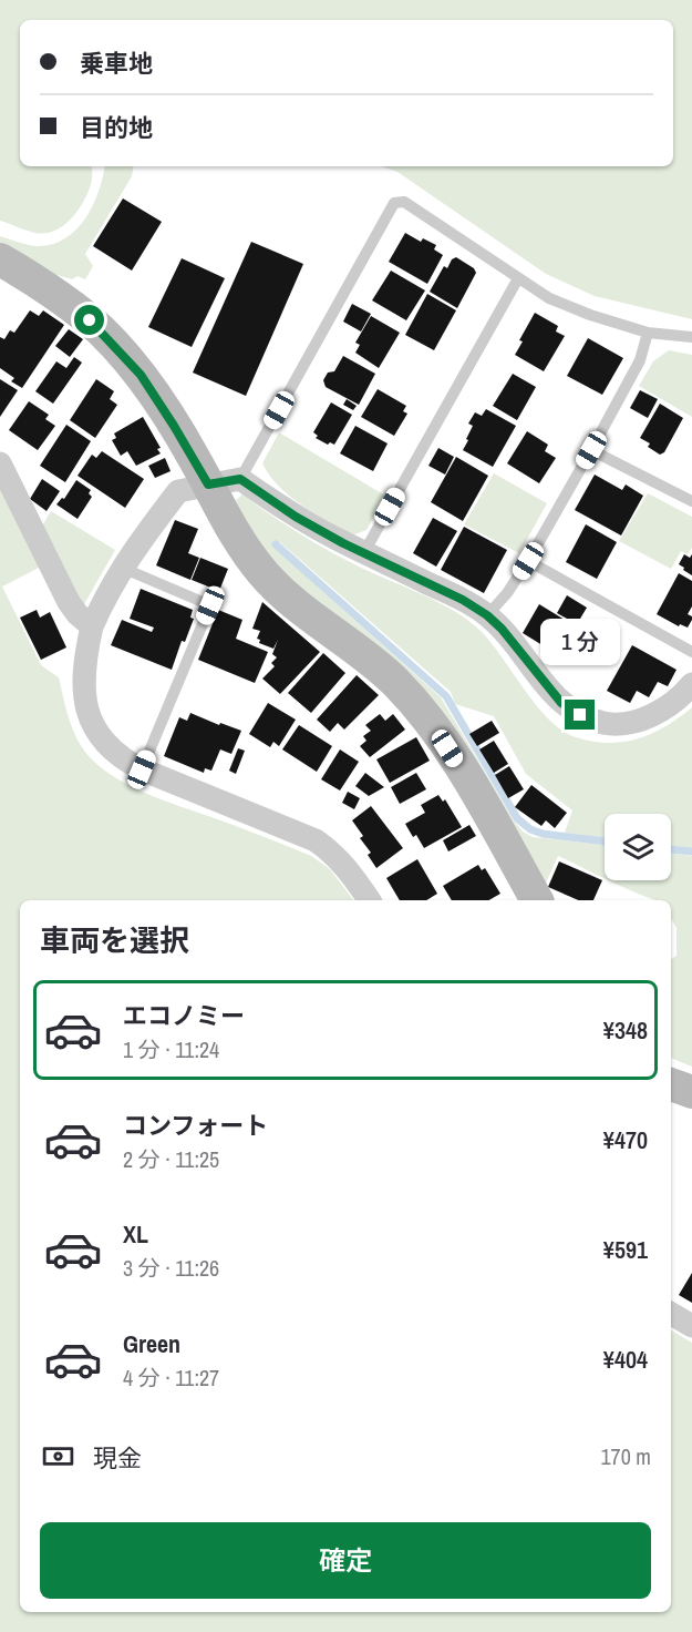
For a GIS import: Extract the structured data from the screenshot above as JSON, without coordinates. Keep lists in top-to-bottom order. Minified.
{"page":{"banner":["乗車地","目的地"],"bubble":"1 分","heading":"車両を選択","list":[{"name":"エコノミー","note":"1 分 · 11:24","value":"¥348"},{"name":"コンフォート","note":"2 分 · 11:25","value":"¥470"},{"name":"XL","note":"3 分 · 11:26","value":"¥591"},{"name":"Green","note":"4 分 · 11:27","value":"¥404"}],"pay":["現金","170 m"],"buttons":"確定"}}
